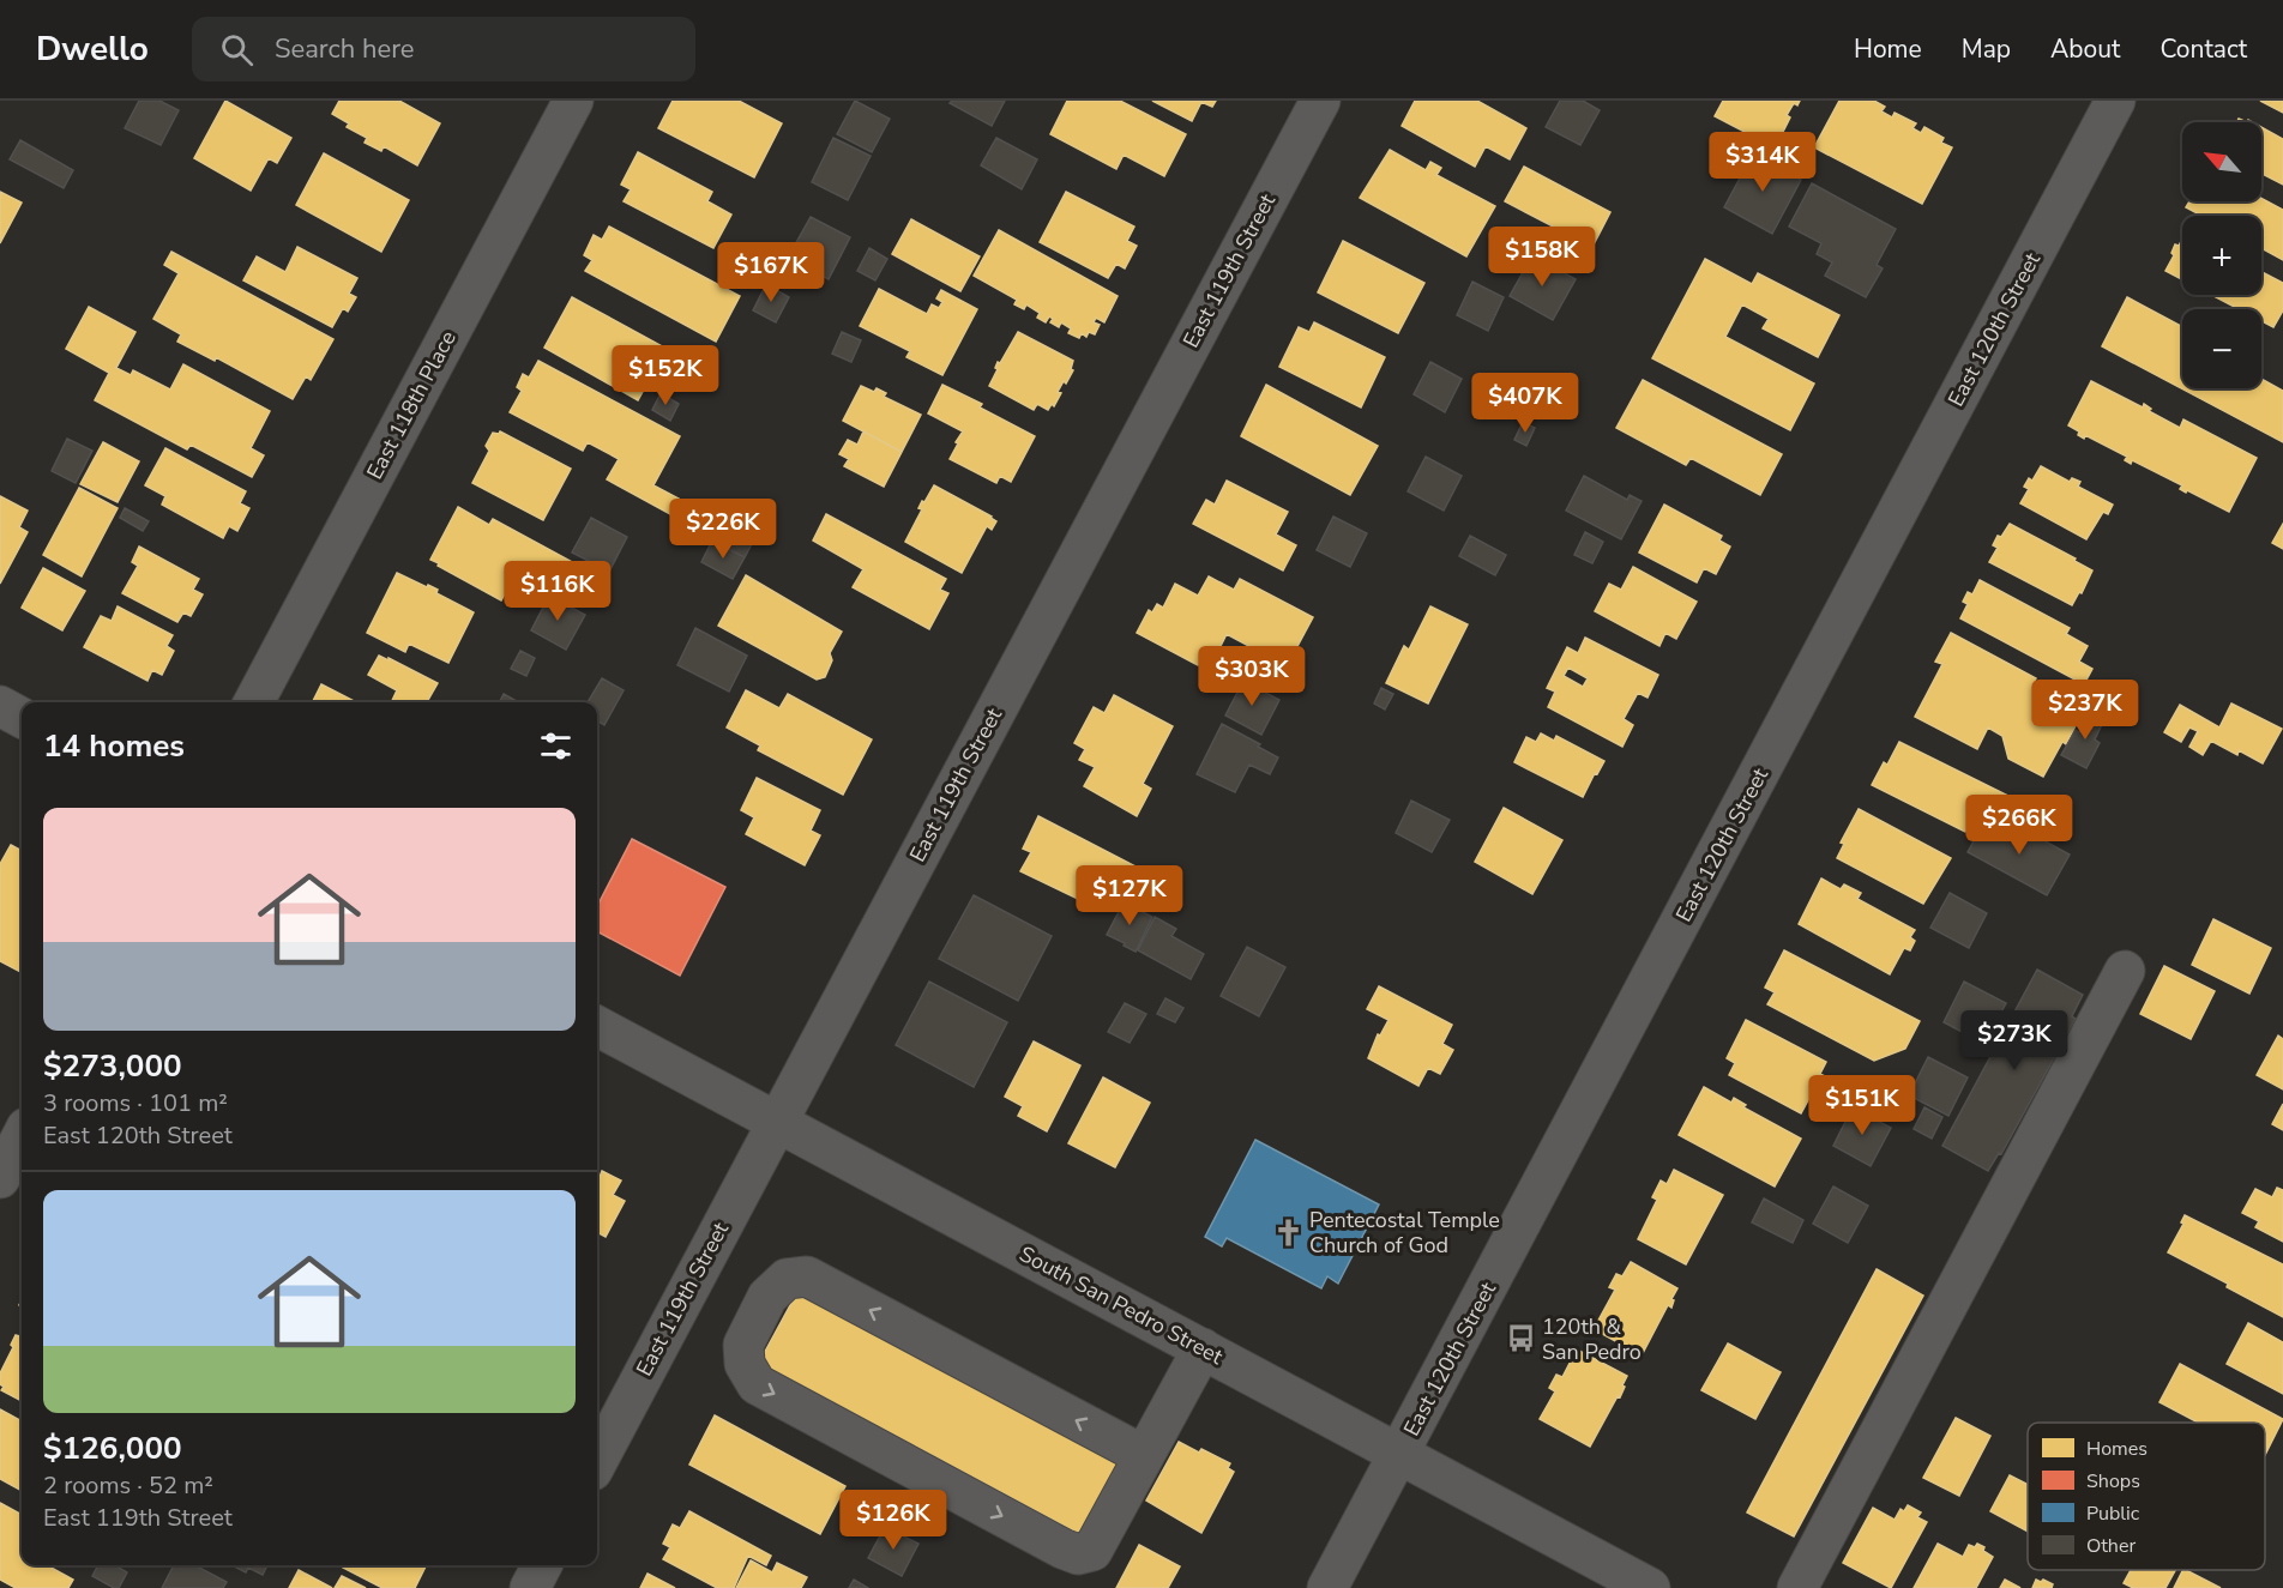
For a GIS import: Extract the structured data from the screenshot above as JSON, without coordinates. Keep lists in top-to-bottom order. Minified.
{"streets":{"street":["East 119th Street","East 120th Street","East 118th Place","South San Pedro Street"]},"crossings":[["East 119th Street","South San Pedro Street"],["East 120th Street","South San Pedro Street"]],"places":{"church":["Pentecostal Temple Church of God"],"bus stop":["120th & San Pedro"]},"legend":["Homes","Shops","Public","Other"],"north":"top left","page":{"header":"Dwello","search":"Search here","nav":["Home","Map","About","Contact"],"map_buttons":["+","−"],"price":["$314K","$158K","$167K","$152K","$407K","$226K","$116K","$303K","$237K","$266K","$127K","$273K","$151K","$126K"],"heading":"14 homes","list":[{"name":"$273,000","note":"3 rooms · 101 m² · East 120th Street"},{"name":"$126,000","note":"2 rooms · 52 m² · East 119th Street"}]}}
